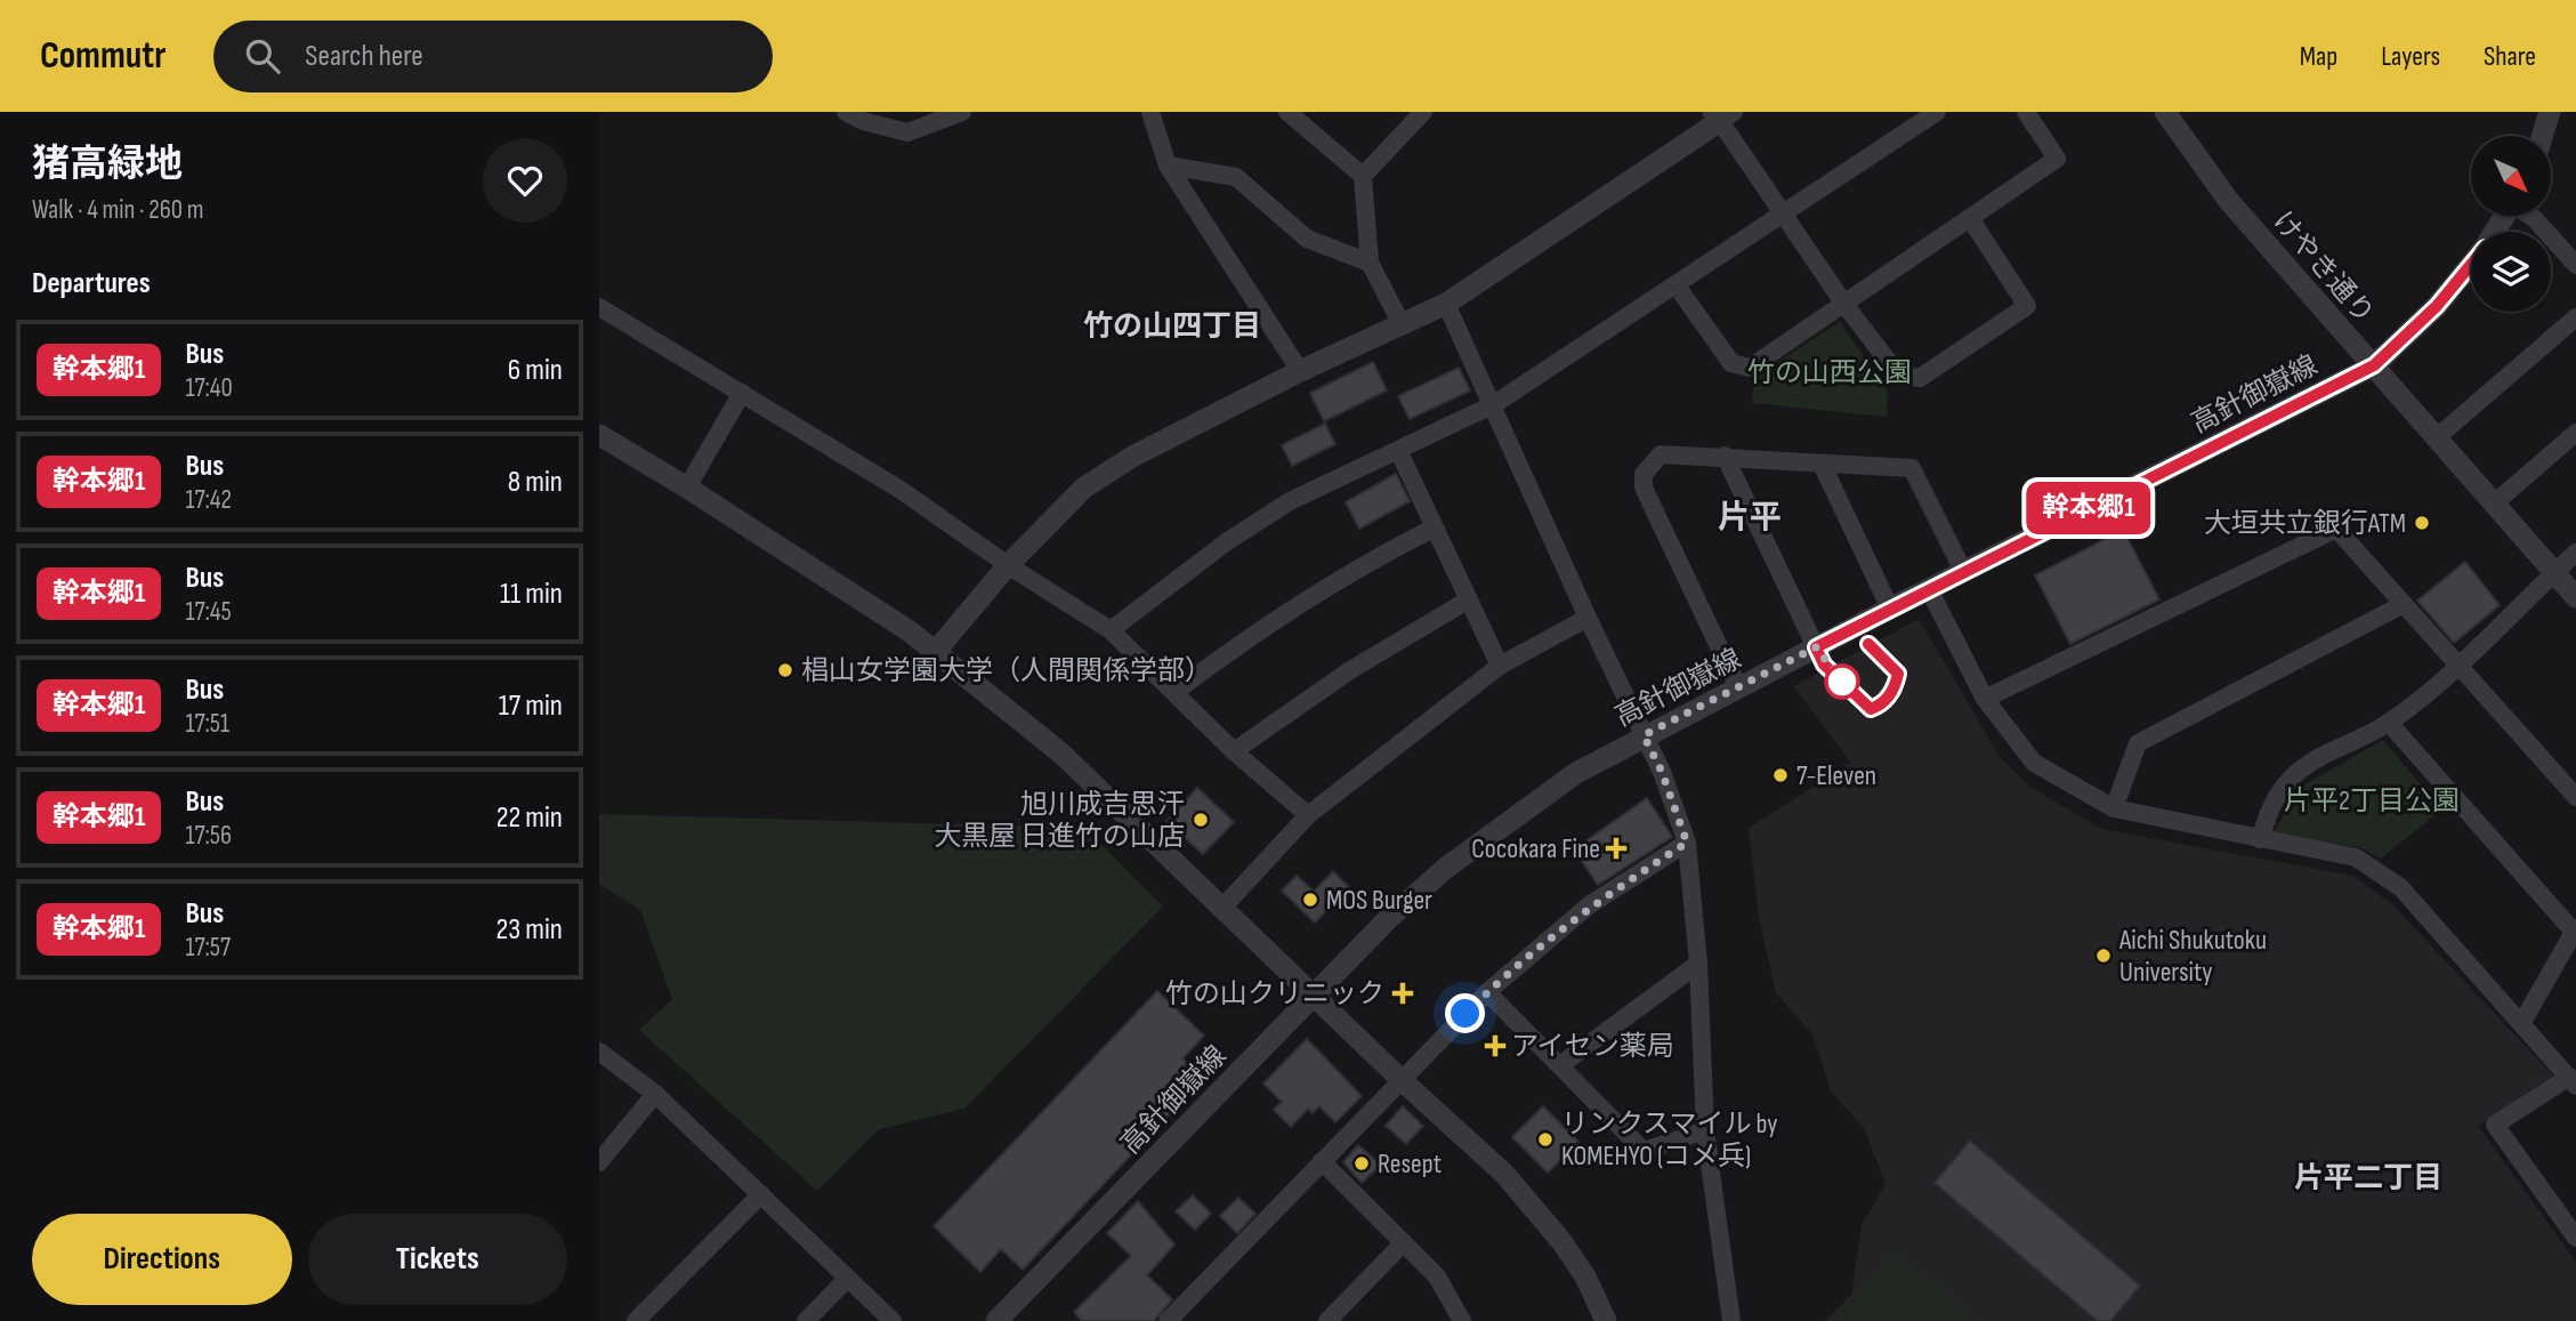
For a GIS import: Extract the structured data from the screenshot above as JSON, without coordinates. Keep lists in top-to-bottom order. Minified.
{"streets":{"street":["けやき通り","高針御嶽線"]},"crossings":[["けやき通り","高針御嶽線"]],"districts":["竹の山四丁目","片平","片平二丁目"],"parks":["竹の山西公園","片平2丁目公園"],"places":{"other":["大垣共立銀行ATM","椙山女学園大学（人間関係学部）","7-Eleven","旭川成吉思汗 大黒屋 日進竹の山店","MOS Burger","Aichi Shukutoku University","リンクスマイル by KOMEHYO (コメ兵)","Resept"],"health":["Cocokara Fine","竹の山クリニック","アイセン薬局"]},"lines":["bus line 幹本郷1"],"north":"bottom right","page":{"header":"Commutr","search":"Search here","nav":["Map","Layers","Share"],"heading":[["猪高緑地","Walk · 4 min · 260 m"],"Departures"],"on_map":"幹本郷1","list":[{"mark":"幹本郷1","name":"Bus","note":"17:40","value":"6 min"},{"mark":"幹本郷1","name":"Bus","note":"17:42","value":"8 min"},{"mark":"幹本郷1","name":"Bus","note":"17:45","value":"11 min"},{"mark":"幹本郷1","name":"Bus","note":"17:51","value":"17 min"},{"mark":"幹本郷1","name":"Bus","note":"17:56","value":"22 min"},{"mark":"幹本郷1","name":"Bus","note":"17:57","value":"23 min"}],"buttons":["Directions","Tickets"]}}
